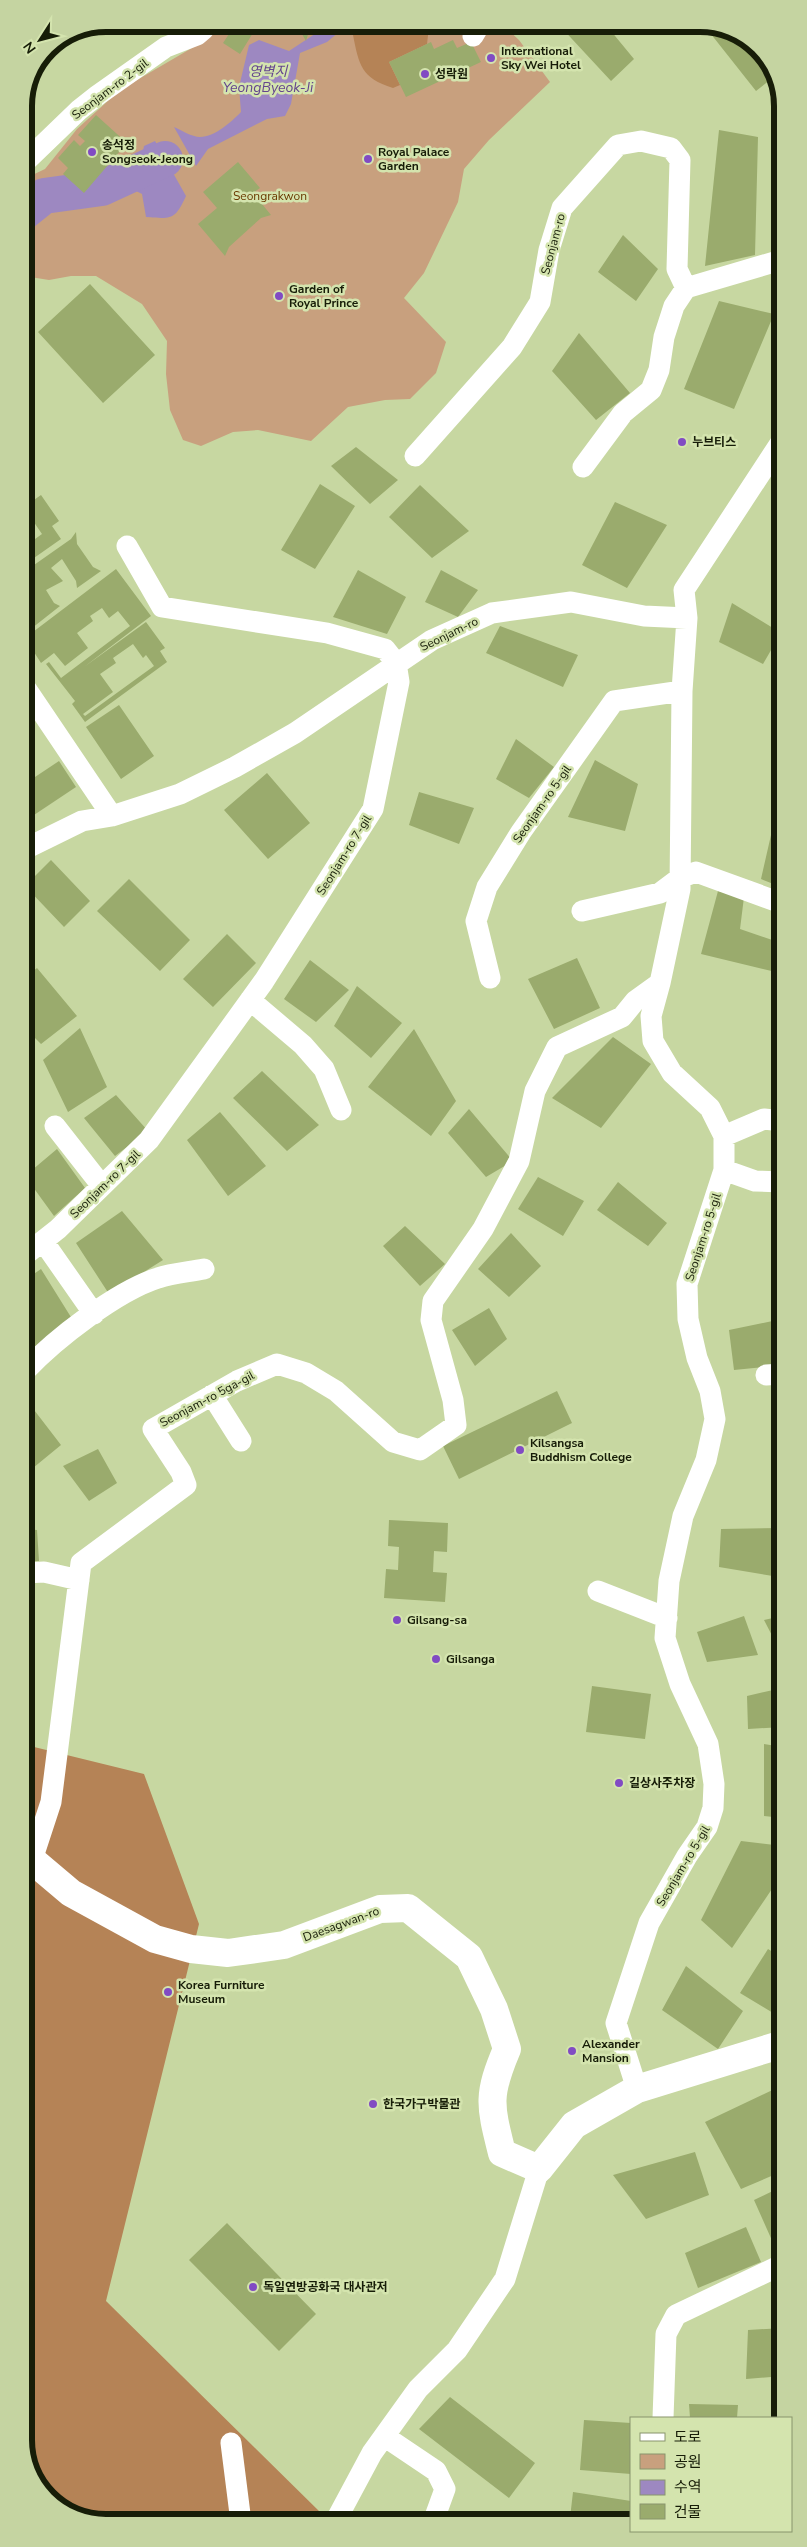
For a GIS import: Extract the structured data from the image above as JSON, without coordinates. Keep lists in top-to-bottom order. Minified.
{"streets":{"main road":["Daesagwan-ro"],"street":["Seonjam-ro 2-gil","Seonjam-ro","Seonjam-ro 5-gil","Seonjam-ro 7-gil","Seonjam-ro 5ga-gil"]},"crossings":[["Seonjam-ro","Seonjam-ro 5-gil"],["Seonjam-ro","Seonjam-ro 7-gil"],["Seonjam-ro 5-gil","Seonjam-ro 5ga-gil"]],"water":["영벽지 YeongByeok-Ji"],"parks":["Seongrakwon"],"places":["International Sky Wei Hotel","성락원","송석정 Songseok-Jeong","Royal Palace Garden","Garden of Royal Prince","누브티스","Kilsangsa Buddhism College","Gilsang-sa","Gilsanga","길상사주차장","Korea Furniture Museum","Alexander Mansion","한국가구박물관","독일연방공화국 대사관저"],"legend":["도로","공원","수역","건물"],"north":"bottom left"}
